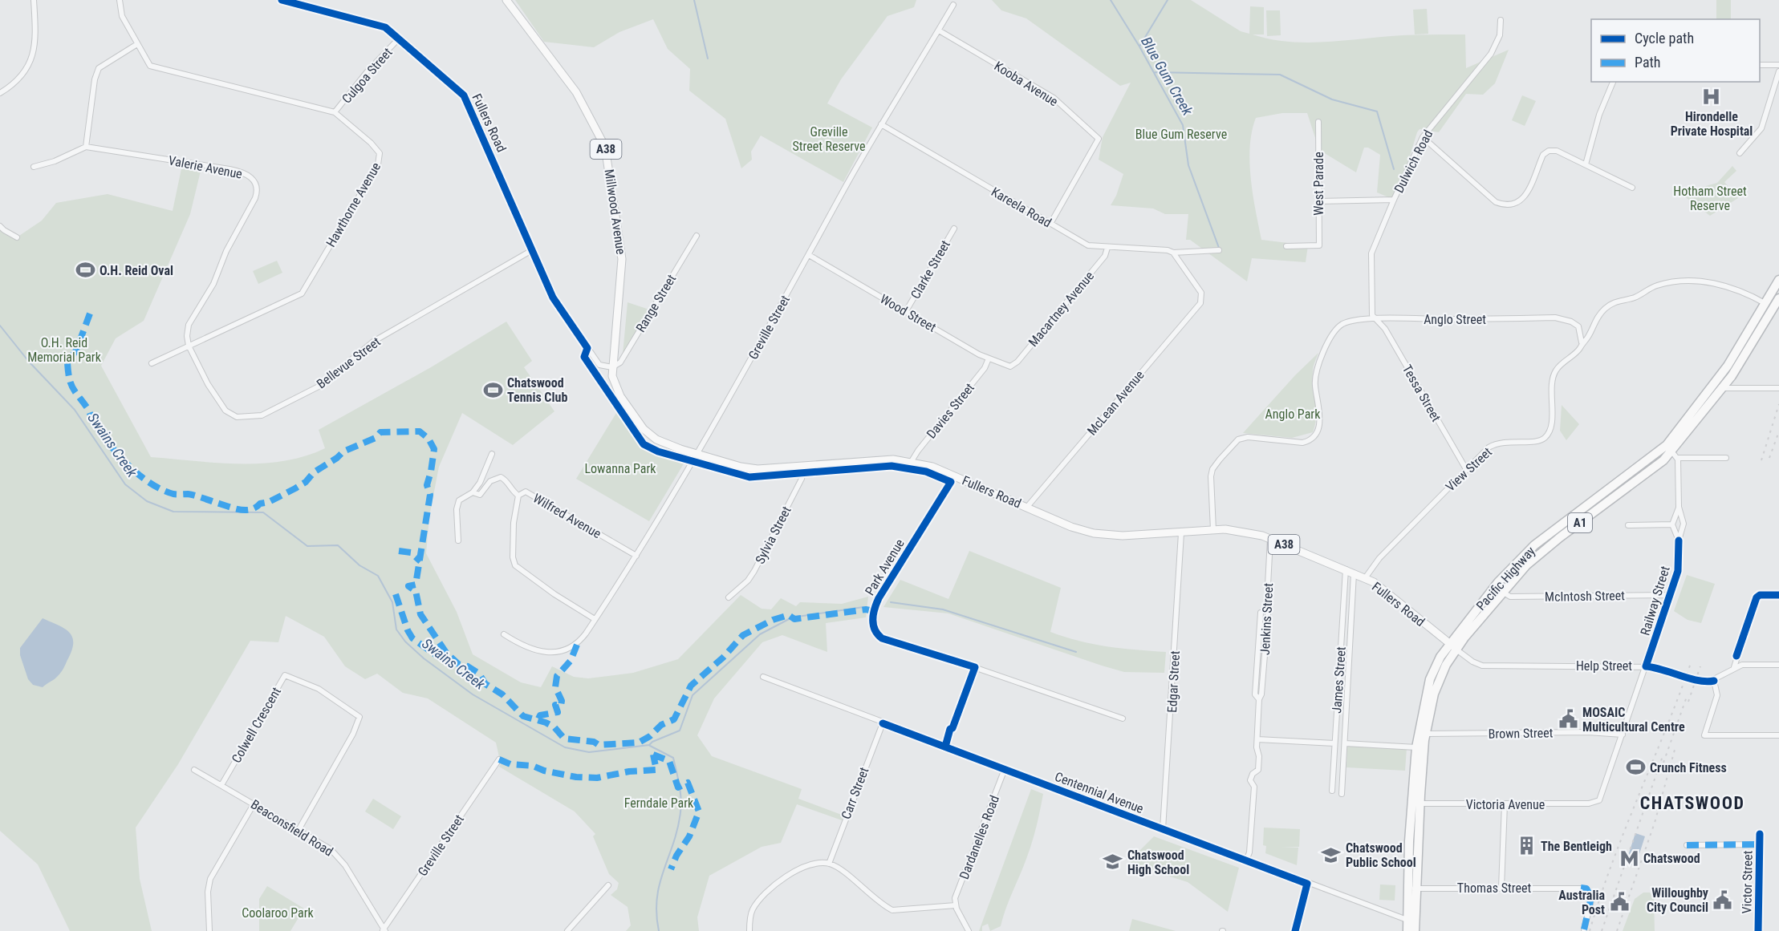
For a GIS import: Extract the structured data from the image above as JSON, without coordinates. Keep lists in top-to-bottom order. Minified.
{"streets":{"highway":["A1","Pacific Highway"],"main road":["Fullers Road","A38","Millwood Avenue"],"street":["Culgoa Street","Kooba Avenue","Dulwich Road","Valerie Avenue","West Parade","Hawthorne Avenue","Kareela Road","Clarke Street","Range Street","Macartney Avenue","Wood Street","Anglo Street","Greville Street","Bellevue Street","Tessa Street","McLean Avenue","Davies Street","View Street","Wilfred Avenue","Sylvia Street","Park Avenue","McIntosh Street","Railway Street","Jenkins Street","Help Street","James Street","Edgar Street","Colwell Crescent","Brown Street","Centennial Avenue","Carr Street","Victoria Avenue","Beaconsfield Road","Dardanelles Road","Victor Street","Thomas Street"]},"crossings":[["Culgoa Street","Fullers Road"],["Culgoa Street","Hawthorne Avenue"],["Kooba Avenue","Kareela Road"],["Kooba Avenue","Greville Street"],["Fullers Road","Millwood Avenue"],["Fullers Road","Range Street"],["Fullers Road","Anglo Street"],["Fullers Road","Greville Street"],["Fullers Road","Bellevue Street"],["Fullers Road","McLean Avenue"],["Fullers Road","Davies Street"],["Fullers Road","View Street"],["Fullers Road","Sylvia Street"],["Fullers Road","Park Avenue"],["Fullers Road","Pacific Highway"],["Fullers Road","Jenkins Street"],["Fullers Road","Help Street"],["Fullers Road","James Street"],["Fullers Road","Edgar Street"],["Dulwich Road","Anglo Street"],["Dulwich Road","Tessa Street"],["Valerie Avenue","Hawthorne Avenue"],["Valerie Avenue","Bellevue Street"],["Hawthorne Avenue","Bellevue Street"],["Kareela Road","Macartney Avenue"],["Kareela Road","Greville Street"],["Kareela Road","McLean Avenue"],["Millwood Avenue","Range Street"],["Clarke Street","Wood Street"],["Macartney Avenue","Wood Street"],["Wood Street","Greville Street"],["Wood Street","Davies Street"],["Anglo Street","Tessa Street"],["Anglo Street","View Street"],["Greville Street","Wilfred Avenue"],["Greville Street","Beaconsfield Road"],["Tessa Street","View Street"],["View Street","Pacific Highway"],["Pacific Highway","McIntosh Street"],["Pacific Highway","Help Street"],["Pacific Highway","Brown Street"],["Pacific Highway","Centennial Avenue"],["Pacific Highway","Victoria Avenue"],["Pacific Highway","Thomas Street"],["McIntosh Street","Railway Street"],["Railway Street","Help Street"],["Railway Street","Brown Street"],["Railway Street","Victoria Avenue"],["Jenkins Street","Centennial Avenue"],["Edgar Street","Centennial Avenue"],["Colwell Crescent","Beaconsfield Road"],["Centennial Avenue","Carr Street"],["Centennial Avenue","Dardanelles Road"]],"districts":["CHATSWOOD"],"water":["Blue Gum Creek","Swains Creek"],"parks":["Greville Street Reserve","Blue Gum Reserve","Hotham Street Reserve","O.H. Reid Memorial Park","Anglo Park","Lowanna Park","Ferndale Park","Coolaroo Park"],"places":{"hospital":["Hirondelle Private Hospital"],"sports":["O.H. Reid Oval","Chatswood Tennis Club","Crunch Fitness"],"public building":["MOSAIC Multicultural Centre","Willoughby City Council","Australia Post"],"building":["The Bentleigh"],"school or university":["Chatswood Public School","Chatswood High School"],"metro station":["Chatswood"]},"legend":["Cycle path","Path"]}
